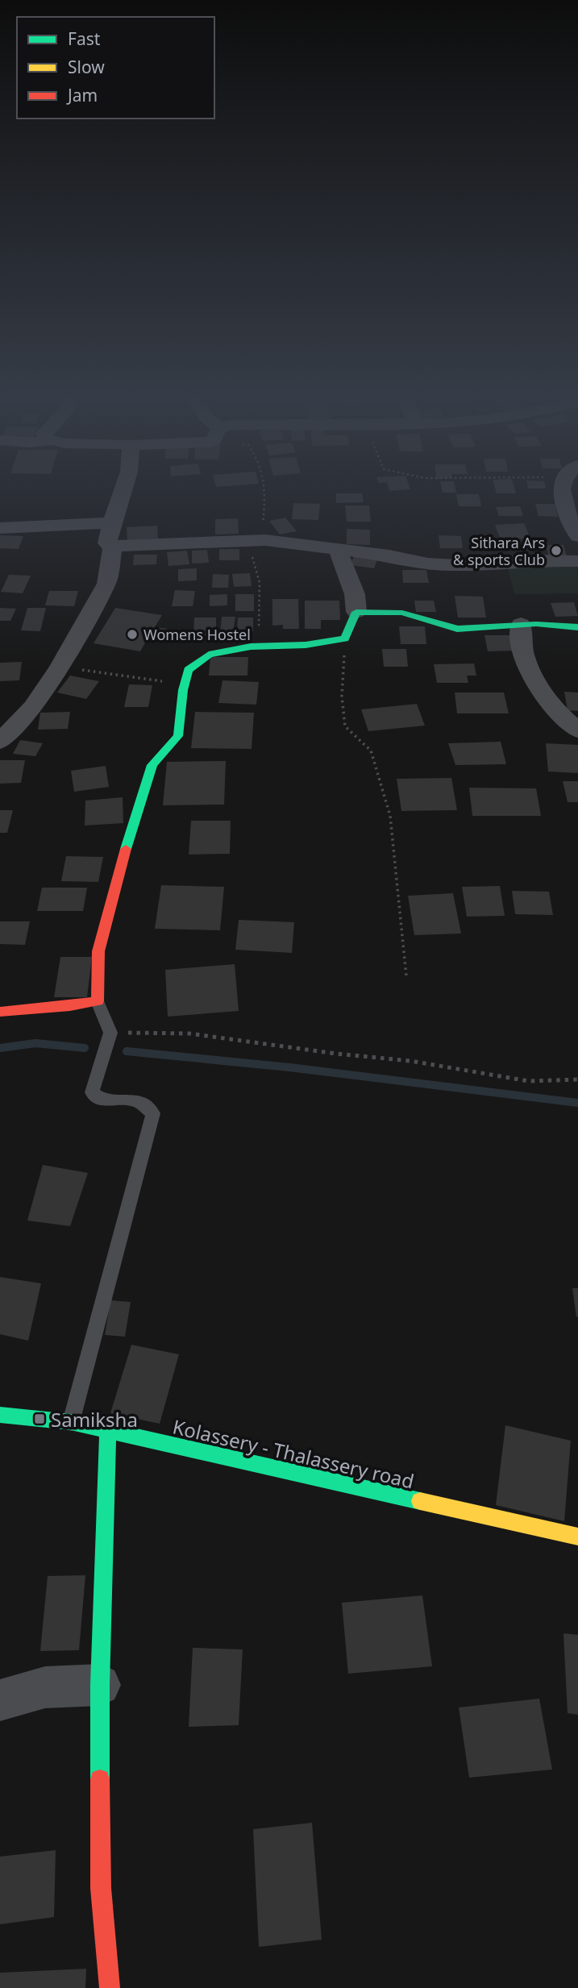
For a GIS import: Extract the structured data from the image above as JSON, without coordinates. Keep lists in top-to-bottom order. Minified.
{"streets":{"street":["Kolassery - Thalassery road"]},"places":{"other":["Sithara Ars & sports Club","Womens Hostel"],"transit":["Samiksha"]},"legend":["Fast","Slow","Jam"]}
